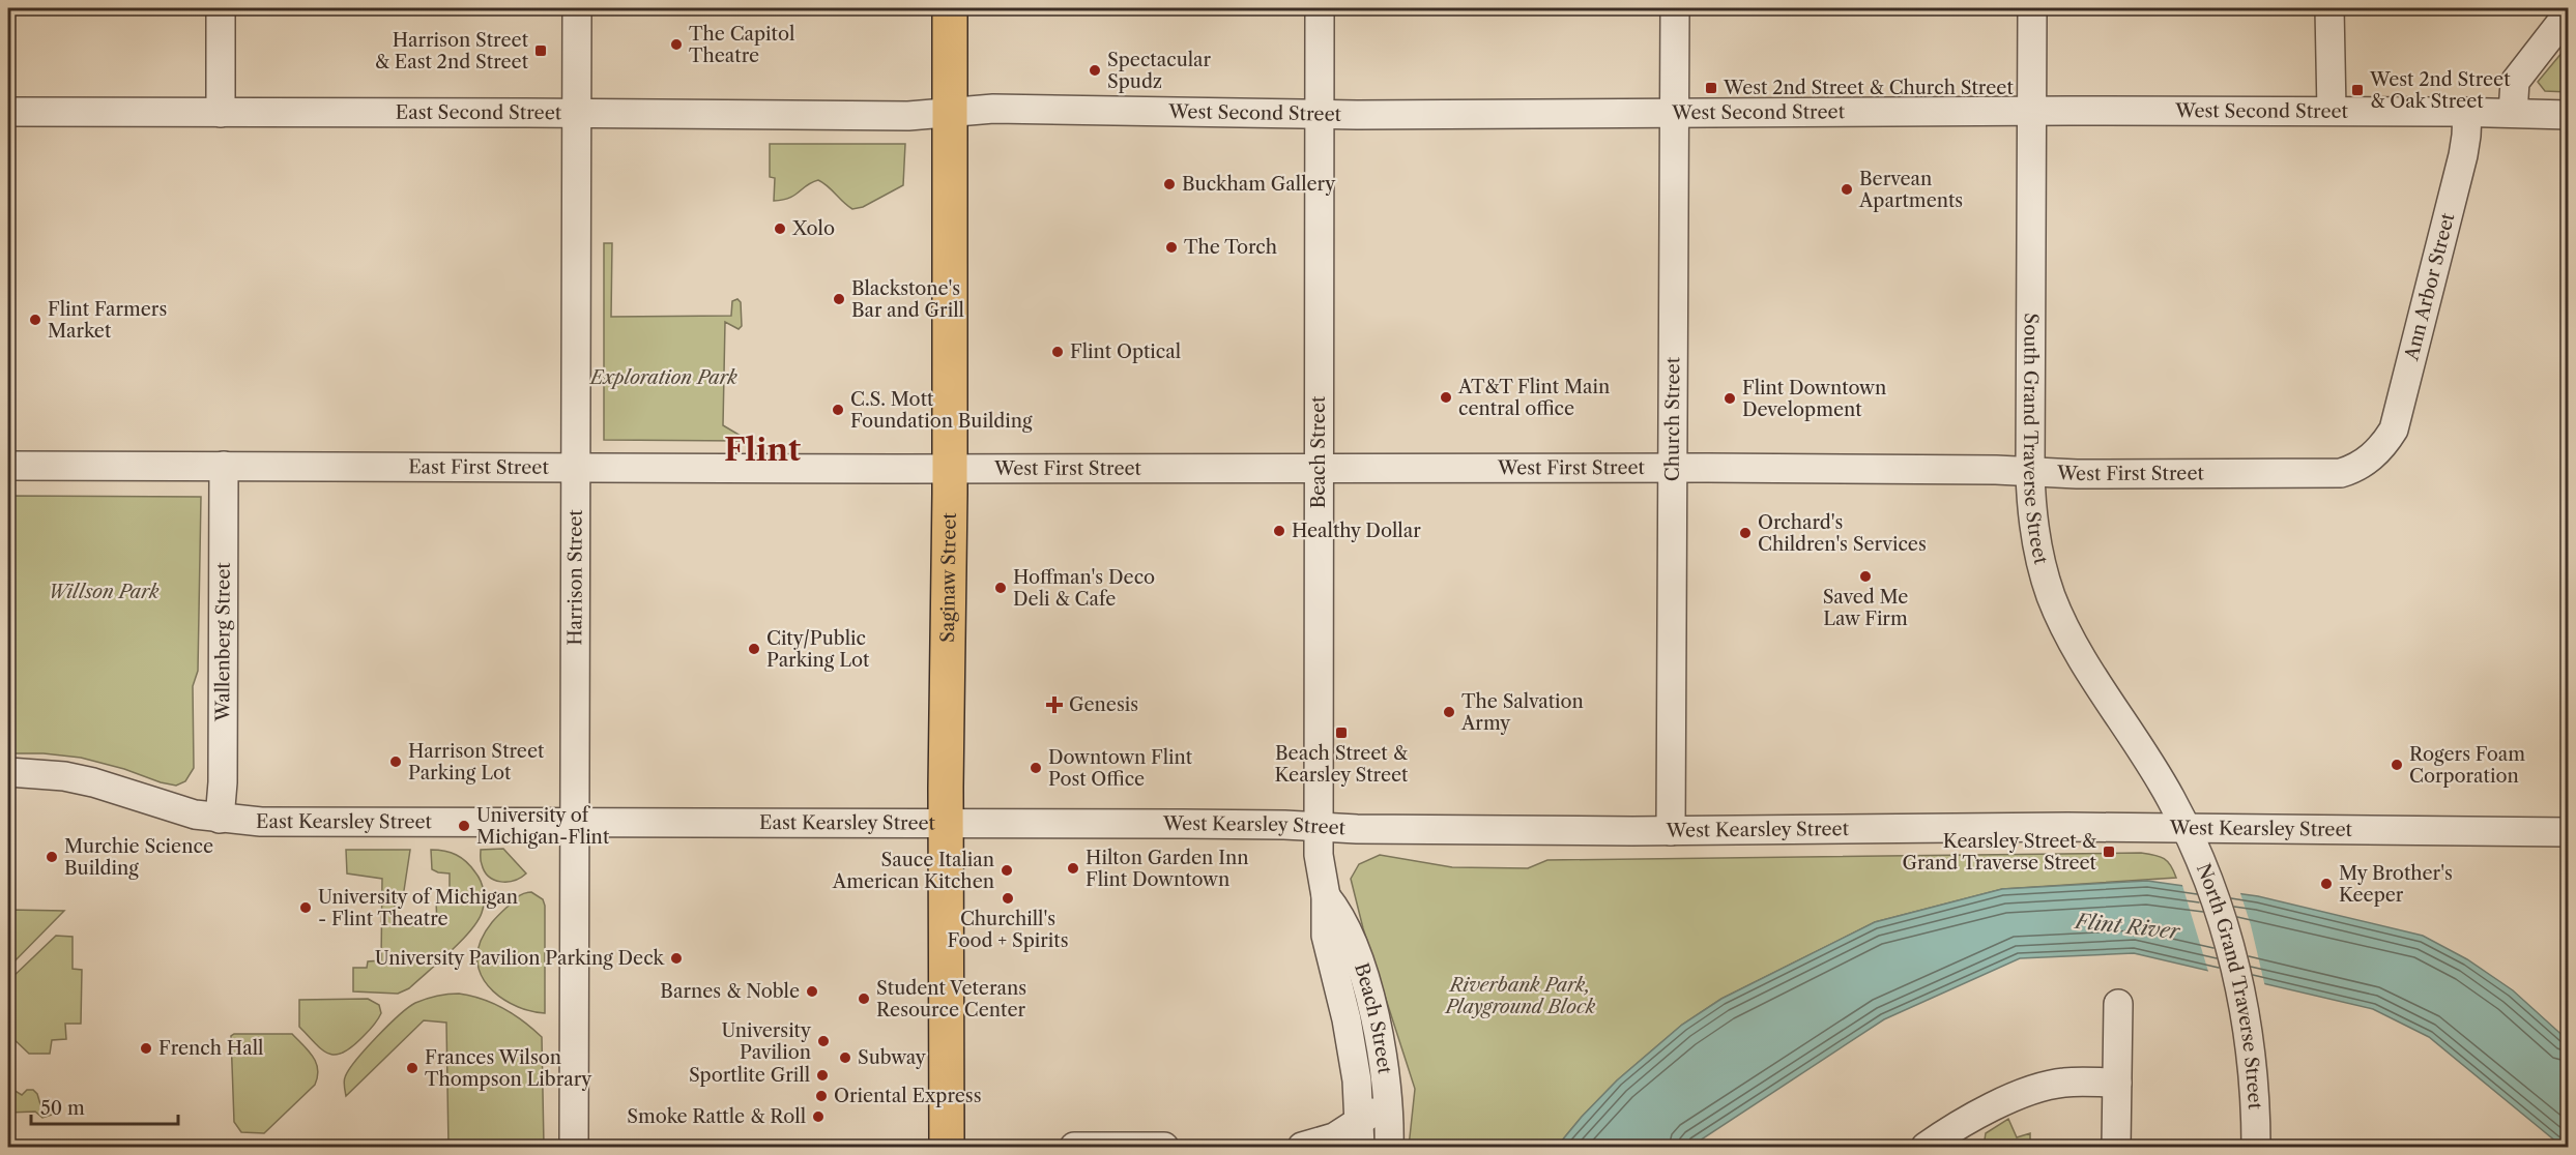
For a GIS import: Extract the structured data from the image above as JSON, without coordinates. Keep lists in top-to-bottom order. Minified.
{"streets":{"main road":["Saginaw Street"],"street":["West Second Street","East Second Street","Ann Arbor Street","Church Street","South Grand Traverse Street","Beach Street","East First Street","West First Street","Harrison Street","Wallenberg Street","East Kearsley Street","West Kearsley Street","North Grand Traverse Street"]},"crossings":[["West Second Street","East Second Street"],["West Second Street","Ann Arbor Street"],["West Second Street","Church Street"],["West Second Street","South Grand Traverse Street"],["West Second Street","Beach Street"],["West Second Street","Saginaw Street"],["East Second Street","Harrison Street"],["East Second Street","Saginaw Street"],["Ann Arbor Street","West First Street"],["Church Street","West First Street"],["Church Street","West Kearsley Street"],["South Grand Traverse Street","West First Street"],["South Grand Traverse Street","West Kearsley Street"],["South Grand Traverse Street","North Grand Traverse Street"],["Beach Street","West First Street"],["Beach Street","West Kearsley Street"],["East First Street","West First Street"],["East First Street","Harrison Street"],["East First Street","Saginaw Street"],["East First Street","Wallenberg Street"],["West First Street","Saginaw Street"],["Harrison Street","East Kearsley Street"],["Saginaw Street","East Kearsley Street"],["Saginaw Street","West Kearsley Street"],["Wallenberg Street","East Kearsley Street"],["East Kearsley Street","West Kearsley Street"],["West Kearsley Street","North Grand Traverse Street"]],"districts":["Flint"],"water":["Flint River"],"parks":["Exploration Park","Willson Park","Riverbank Park, Playground Block"],"places":{"other":["The Capitol Theatre","Spectacular Spudz","Buckham Gallery","Bervean Apartments","Xolo","The Torch","Blackstone's Bar and Grill","Flint Farmers Market","Flint Optical","AT&T Flint Main central office","Flint Downtown Development","C.S. Mott Foundation Building","Healthy Dollar","Orchard's Children's Services","Saved Me Law Firm","Hoffman's Deco Deli & Cafe","City/Public Parking Lot","The Salvation Army","Harrison Street Parking Lot","Rogers Foam Corporation","Downtown Flint Post Office","University of Michigan-Flint","Murchie Science Building","Hilton Garden Inn Flint Downtown","Sauce Italian American Kitchen","My Brother's Keeper","Churchill's Food + Spirits","University of Michigan - Flint Theatre","University Pavilion Parking Deck","Barnes & Noble","Student Veterans Resource Center","University Pavilion","French Hall","Subway","Frances Wilson Thompson Library","Sportlite Grill","Oriental Express","Smoke Rattle & Roll"],"transit":["Harrison Street & East 2nd Street","West 2nd Street & Church Street","West 2nd Street & Oak Street","Beach Street & Kearsley Street","Kearsley Street & Grand Traverse Street"],"health":["Genesis"]},"scale_bar":"50 m"}
